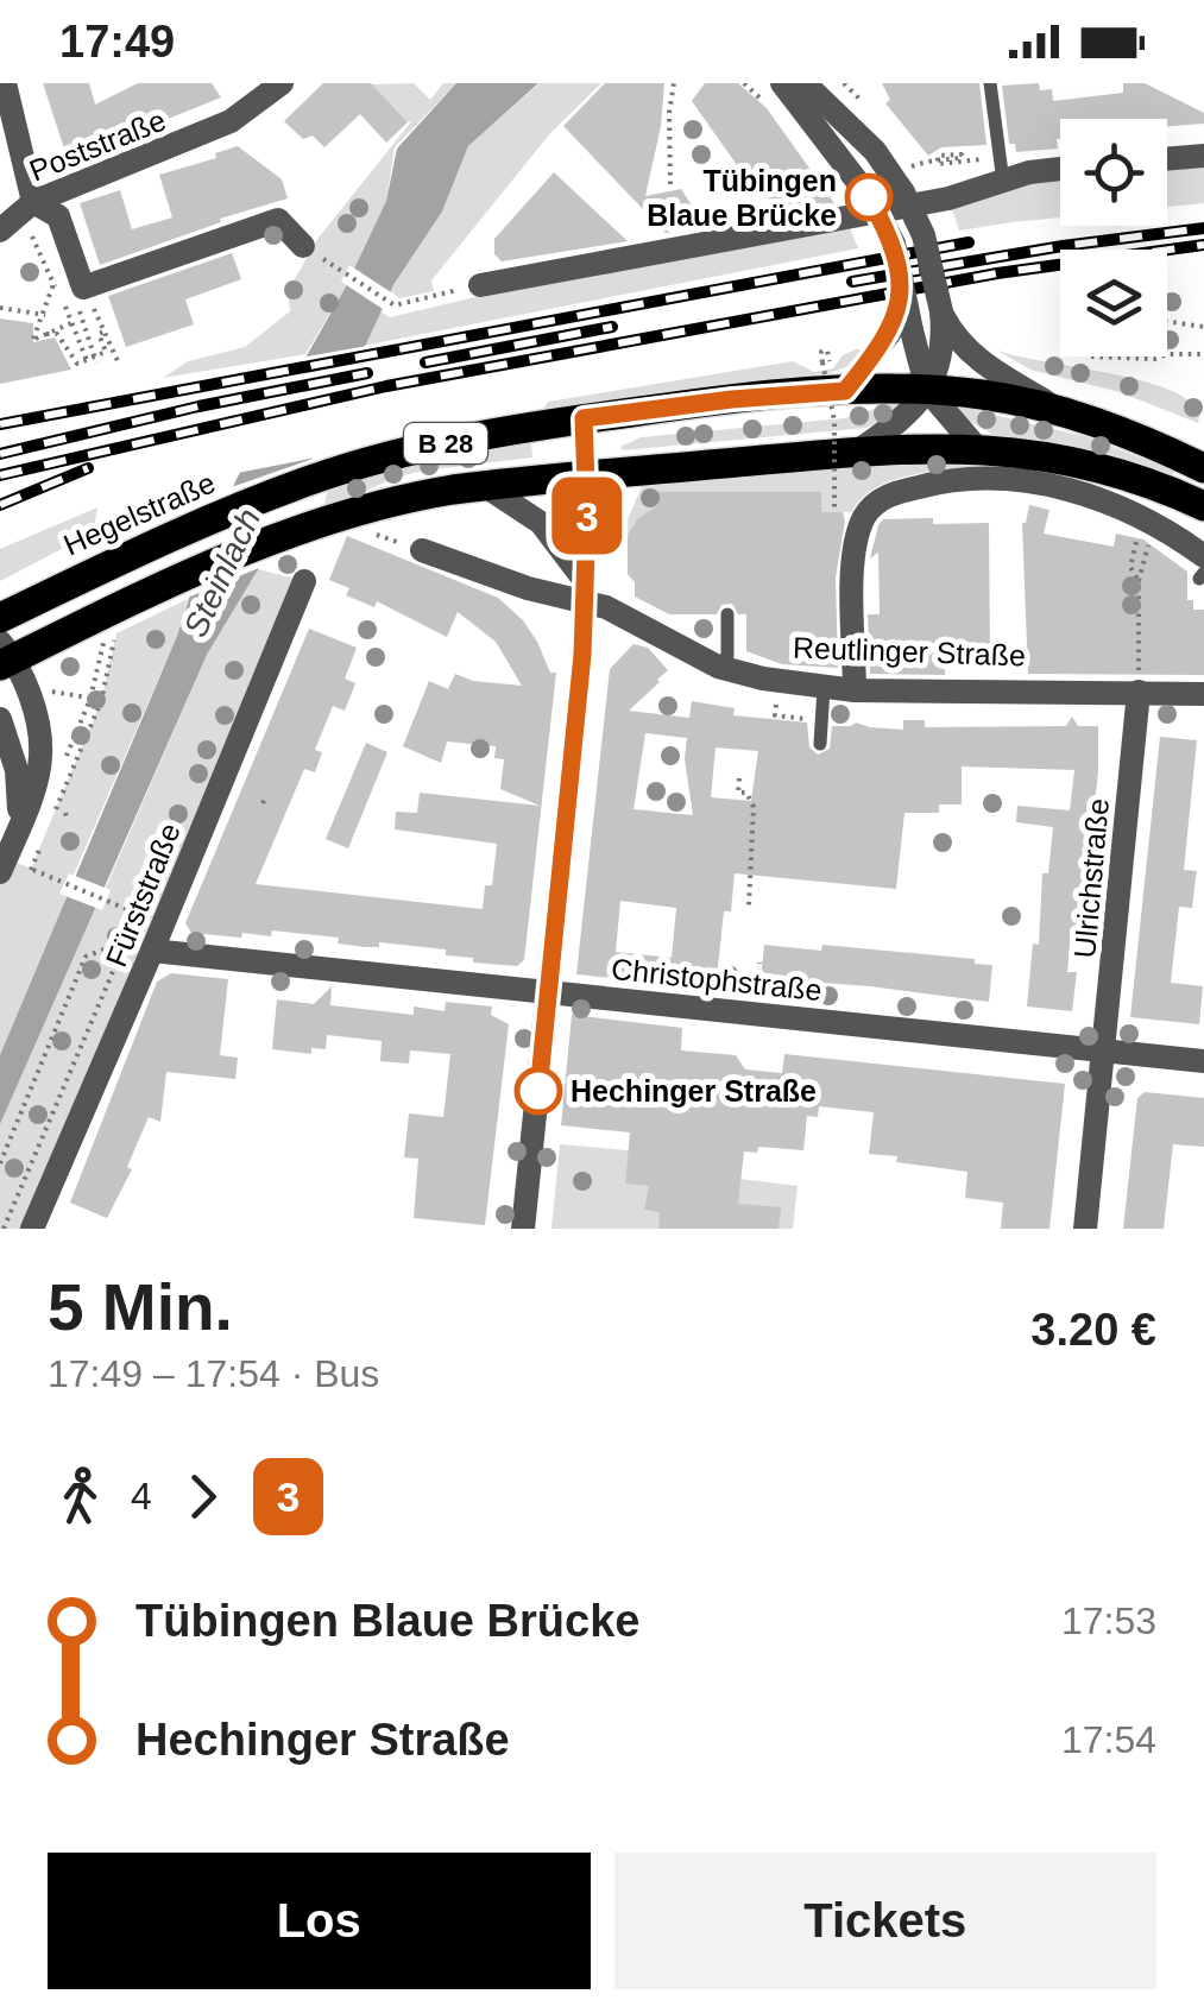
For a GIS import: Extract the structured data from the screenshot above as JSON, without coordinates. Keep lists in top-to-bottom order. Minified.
{"streets":{"main road":["B 28","Hegelstraße"],"street":["Poststraße","Reutlinger Straße","Ulrichstraße","Fürststraße","Christophstraße"]},"crossings":[["B 28","Hegelstraße"],["Reutlinger Straße","Ulrichstraße"],["Ulrichstraße","Christophstraße"],["Fürststraße","Christophstraße"]],"water":["Steinlach"],"places":["Tübingen Blaue Brücke","Hechinger Straße"],"lines":["bus line 3"],"page":{"status":"17:49","on_map":"3","heading":["5 Min.","17:49 – 17:54 · Bus","3.20 €"],"legs":["4","3"],"list":[{"name":"Tübingen Blaue Brücke","value":"17:53"},{"name":"Hechinger Straße","value":"17:54"}],"buttons":["Los","Tickets"]}}
